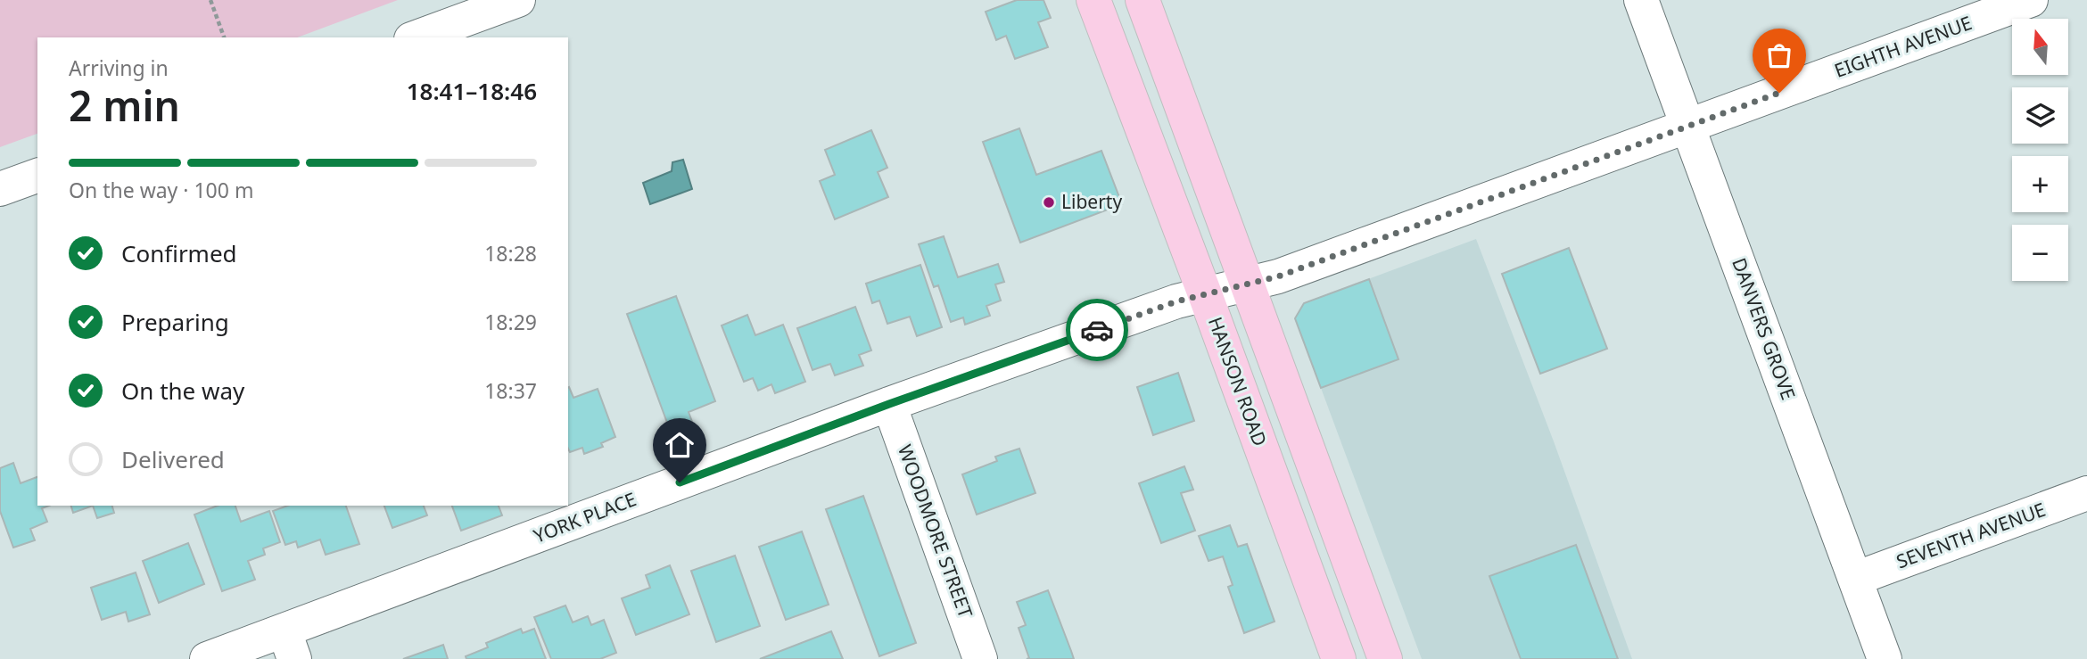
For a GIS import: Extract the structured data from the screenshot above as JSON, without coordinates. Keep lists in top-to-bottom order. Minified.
{"streets":{"main road":["HANSON ROAD"],"street":["EIGHTH AVENUE","DANVERS GROVE","YORK PLACE","WOODMORE STREET","SEVENTH AVENUE"]},"crossings":[["EIGHTH AVENUE","DANVERS GROVE"],["EIGHTH AVENUE","YORK PLACE"],["DANVERS GROVE","SEVENTH AVENUE"],["HANSON ROAD","YORK PLACE"],["YORK PLACE","WOODMORE STREET"]],"places":["Liberty"],"north":"top","page":{"map_buttons":["+","−"],"heading":["2 min","Arriving in","18:41–18:46"],"bar":"On the way · 100 m","list":[["Confirmed","18:28"],["Preparing","18:29"],["On the way","18:37"],"Delivered"]}}
